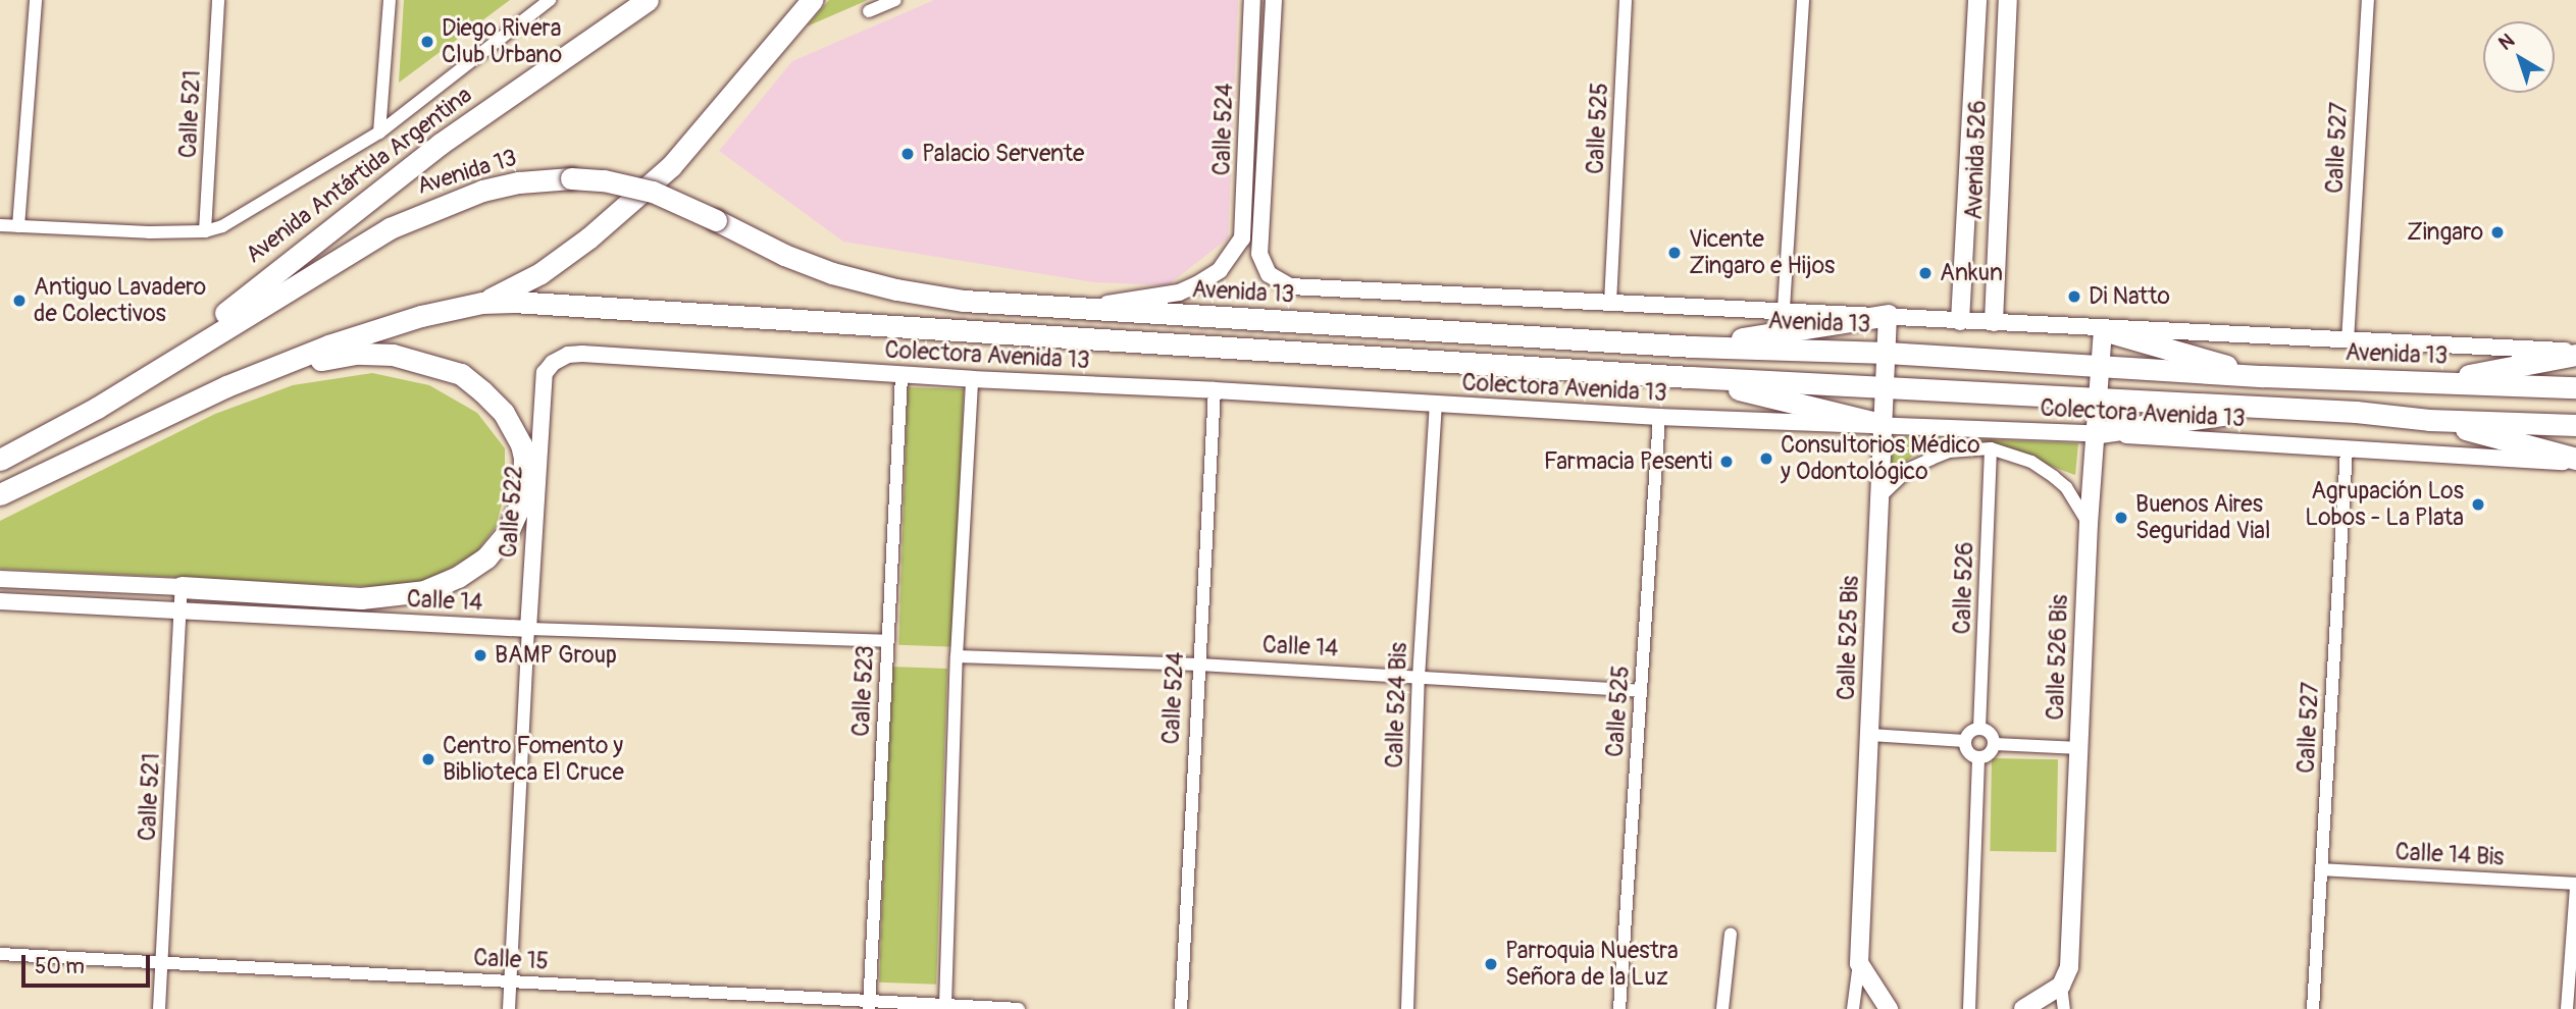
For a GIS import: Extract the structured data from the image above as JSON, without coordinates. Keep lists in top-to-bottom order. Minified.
{"streets":{"main road":["Avenida 526","Avenida 13","Avenida Antártida Argentina","Calle 525 Bis","Calle 526 Bis"],"street":["Calle 521","Calle 525","Calle 524","Calle 527","Colectora Avenida 13","Calle 522","Calle 526","Calle 14","Calle 523","Calle 524 Bis","Calle 14 Bis","Calle 15"]},"crossings":[["Calle 521","Avenida Antártida Argentina"],["Calle 521","Calle 14"],["Calle 521","Calle 15"],["Calle 525","Calle 524"],["Calle 525","Colectora Avenida 13"],["Calle 525","Calle 14"],["Calle 524","Avenida 13"],["Calle 524","Colectora Avenida 13"],["Calle 524","Calle 14"],["Calle 527","Colectora Avenida 13"],["Calle 527","Calle 14 Bis"],["Avenida 13","Avenida Antártida Argentina"],["Avenida 13","Calle 525 Bis"],["Avenida 13","Calle 526 Bis"],["Colectora Avenida 13","Calle 522"],["Colectora Avenida 13","Calle 525 Bis"],["Colectora Avenida 13","Calle 526 Bis"],["Colectora Avenida 13","Calle 523"],["Colectora Avenida 13","Calle 524 Bis"],["Calle 522","Calle 14"],["Calle 522","Calle 15"],["Calle 14","Calle 523"],["Calle 14","Calle 524 Bis"],["Calle 523","Calle 15"]],"places":["Diego Rivera Club Urbano","Palacio Servente","Zingaro","Vicente Zingaro e Hijos","Ankun","Di Natto","Antiguo Lavadero de Colectivos","Consultorios Médico y Odontológico","Farmacia Pesenti","Agrupación Los Lobos - La Plata","Buenos Aires Seguridad Vial","BAMP Group","Centro Fomento y Biblioteca El Cruce","Parroquia Nuestra Señora de la Luz"],"scale_bar":"50 m","north":"top left"}
